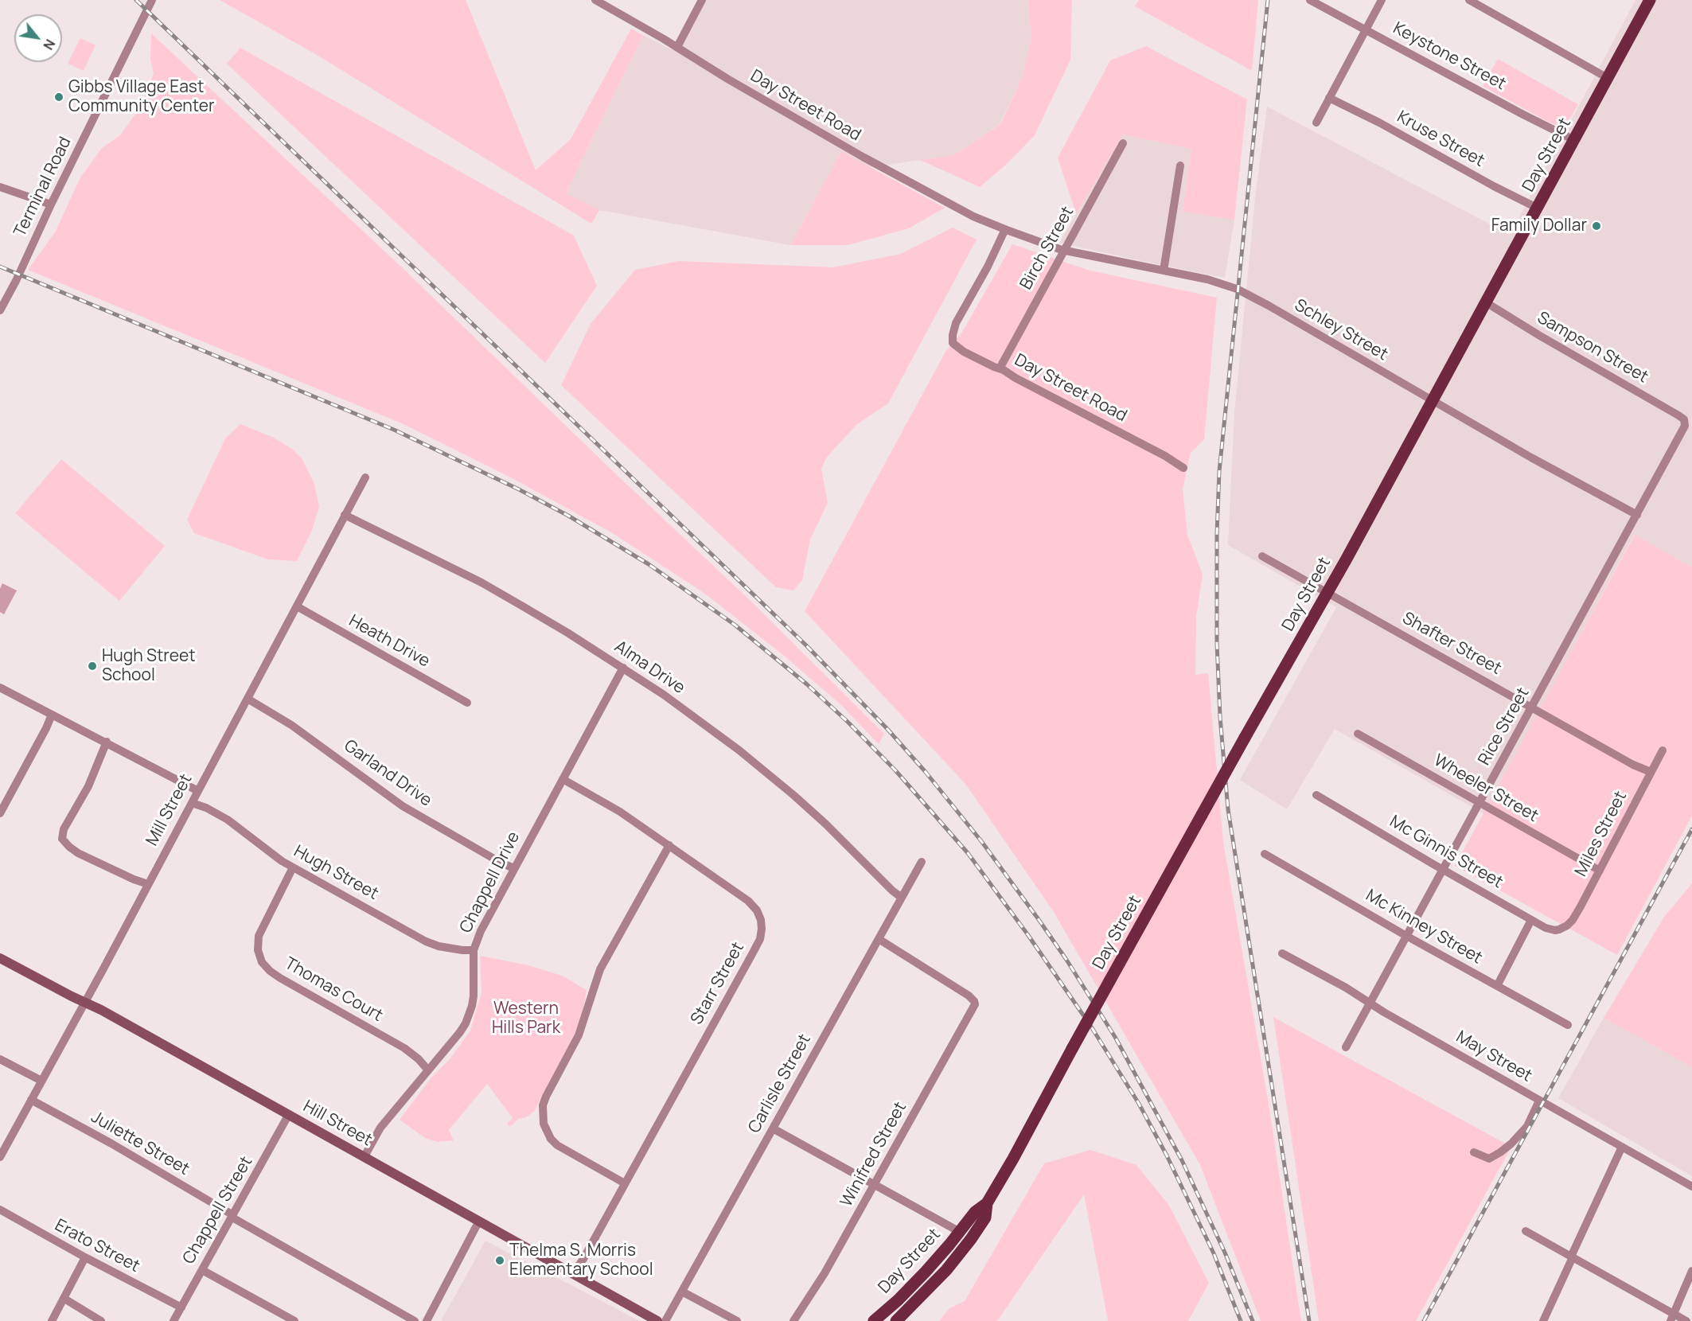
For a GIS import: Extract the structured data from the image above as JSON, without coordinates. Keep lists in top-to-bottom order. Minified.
{"streets":{"main road":["Day Street"],"street":["Keystone Street","Day Street Road","Kruse Street","Terminal Road","Birch Street","Schley Street","Sampson Street","Heath Drive","Shafter Street","Alma Drive","Rice Street","Garland Drive","Wheeler Street","Mill Street","Miles Street","Mc Ginnis Street","Hugh Street","Chappell Drive","Mc Kinney Street","Starr Street","Thomas Court","May Street","Carlisle Street","Hill Street","Juliette Street","Winifred Street","Chappell Street","Erato Street"]},"crossings":[["Keystone Street","Day Street"],["Day Street Road","Birch Street"],["Day Street Road","Schley Street"],["Kruse Street","Day Street"],["Day Street","Schley Street"],["Day Street","Sampson Street"],["Day Street","Shafter Street"],["Birch Street","Schley Street"],["Schley Street","Rice Street"],["Sampson Street","Rice Street"],["Heath Drive","Mill Street"],["Shafter Street","Rice Street"],["Shafter Street","Miles Street"],["Alma Drive","Mill Street"],["Alma Drive","Chappell Drive"],["Alma Drive","Carlisle Street"],["Rice Street","Wheeler Street"],["Rice Street","Mc Ginnis Street"],["Rice Street","Mc Kinney Street"],["Rice Street","May Street"],["Garland Drive","Mill Street"],["Garland Drive","Chappell Drive"],["Wheeler Street","Miles Street"],["Mill Street","Hugh Street"],["Mill Street","Hill Street"],["Mill Street","Juliette Street"],["Miles Street","Mc Ginnis Street"],["Hugh Street","Chappell Drive"],["Hugh Street","Thomas Court"],["Chappell Drive","Starr Street"],["Chappell Drive","Thomas Court"],["Chappell Drive","Hill Street"],["Starr Street","Hill Street"],["Carlisle Street","Winifred Street"],["Hill Street","Chappell Street"],["Juliette Street","Chappell Street"],["Chappell Street","Erato Street"]],"parks":["Western Hills Park"],"places":["Gibbs Village East Community Center","Family Dollar","Hugh Street School","Thelma S. Morris Elementary School"],"north":"bottom right"}
